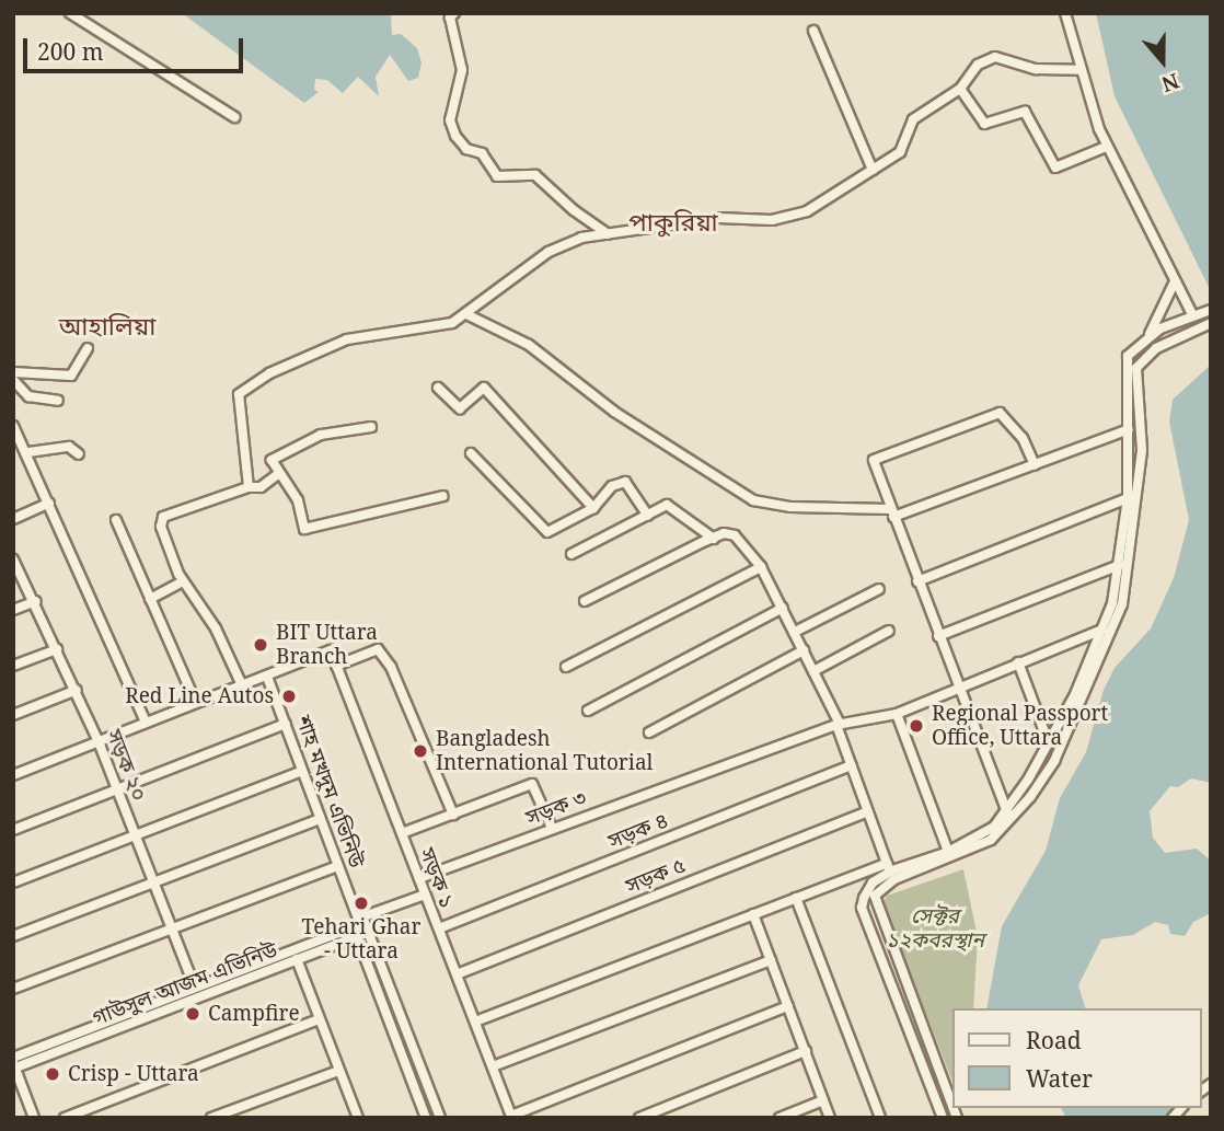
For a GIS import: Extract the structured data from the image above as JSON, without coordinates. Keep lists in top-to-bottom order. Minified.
{"streets":{"street":["সড়ক ২০","শাহ মখদুম এভিনিউ","সড়ক ৩","সড়ক ৪","সড়ক ৫","সড়ক ১","গাউসুল আজম এভিনিউ"]},"crossings":[["সড়ক ২০","গাউসুল আজম এভিনিউ"],["শাহ মখদুম এভিনিউ","সড়ক ১"],["শাহ মখদুম এভিনিউ","গাউসুল আজম এভিনিউ"],["সড়ক ৩","সড়ক ১"],["সড়ক ৪","সড়ক ১"],["সড়ক ৫","সড়ক ১"]],"districts":["পাকুরিয়া","আহালিয়া"],"parks":["সেক্টর ১২কবরস্থান"],"places":["BIT Uttara Branch","Red Line Autos","Regional Passport Office, Uttara","Bangladesh International Tutorial","Tehari Ghar - Uttara","Campfire","Crisp - Uttara"],"legend":["Road","Water"],"scale_bar":"200 m","north":"bottom"}
